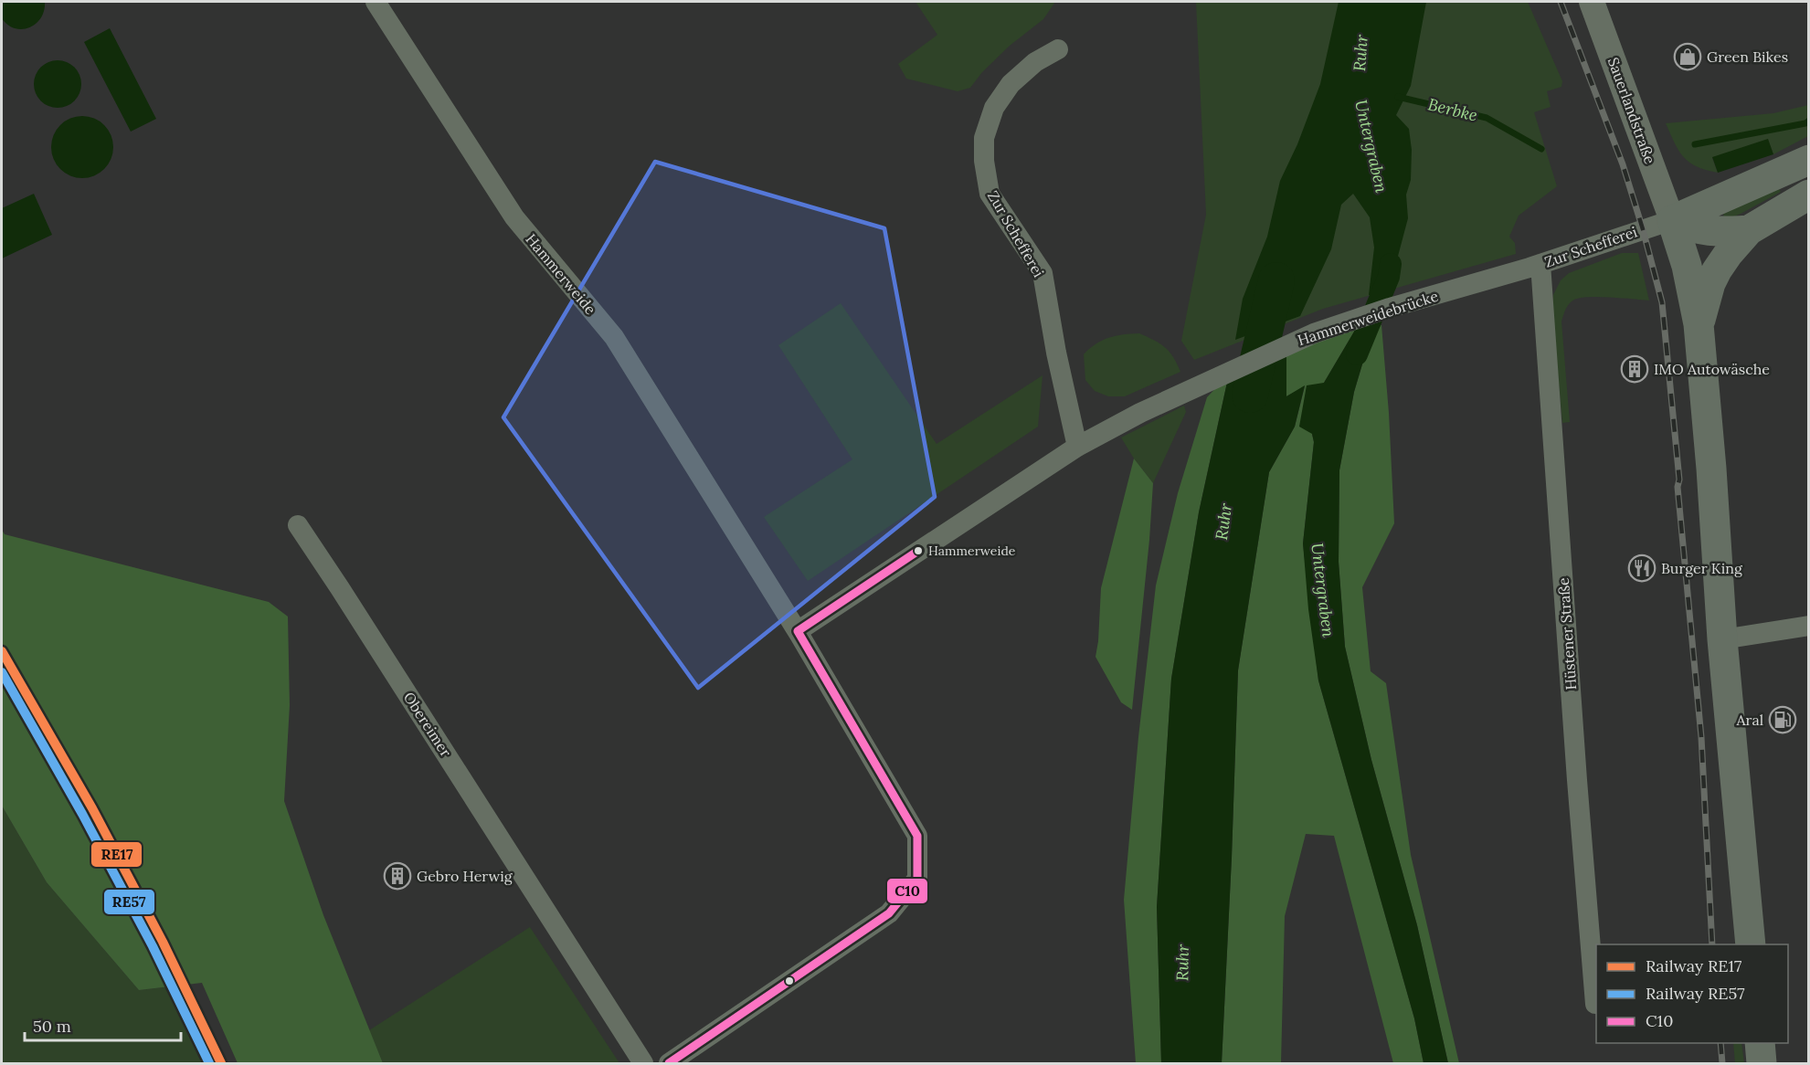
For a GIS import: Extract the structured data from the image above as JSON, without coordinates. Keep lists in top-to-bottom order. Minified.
{"streets":{"street":["Sauerlandstraße","Zur Schefferei","Hammerweide","Hammerweidebrücke","Hüstener Straße","Obereimer"]},"crossings":[["Sauerlandstraße","Zur Schefferei"],["Zur Schefferei","Hammerweidebrücke"],["Zur Schefferei","Hüstener Straße"]],"water":["Ruhr","Berbke","Untergraben"],"places":{"shop":["Green Bikes"],"building":["IMO Autowäsche","Gebro Herwig"],"other":["Hammerweide"],"restaurant":["Burger King"],"fuel station":["Aral"]},"lines":["transit line C10","rail line RE17","rail line RE57"],"legend":["Railway RE17","Railway RE57","C10"],"scale_bar":"50 m"}
